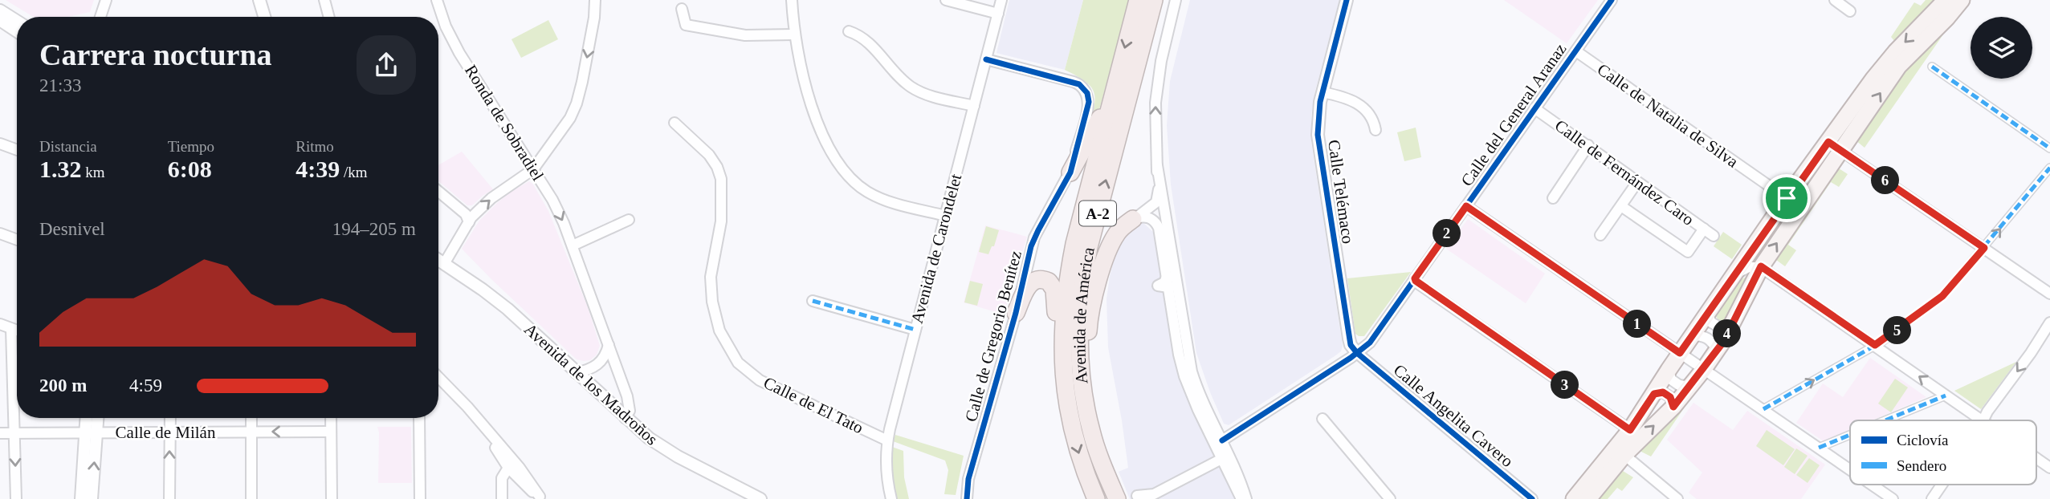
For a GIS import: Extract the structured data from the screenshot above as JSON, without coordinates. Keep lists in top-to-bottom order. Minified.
{"streets":{"highway":["A-2","Avenida de América"],"street":["Calle del General Aranaz","Calle de Natalia de Silva","Ronda de Sobradiel","Calle de Fernández Caro","Calle Telémaco","Avenida de Carondelet","Calle de Gregorio Benítez","Avenida de los Madroños","Calle de El Tato","Calle Angelita Cavero","Calle de Milán"]},"crossings":[["Calle del General Aranaz","Calle de Natalia de Silva"],["Calle del General Aranaz","Calle de Fernández Caro"],["Calle del General Aranaz","Calle Telémaco"],["Calle del General Aranaz","Calle Angelita Cavero"],["Ronda de Sobradiel","Avenida de los Madroños"],["Calle Telémaco","Calle Angelita Cavero"],["Avenida de Carondelet","Calle de Gregorio Benítez"],["Avenida de Carondelet","Calle de El Tato"]],"legend":["Ciclovía","Sendero"],"page":{"heading":["Carrera nocturna","21:33"],"stats":[["Distancia","1.32 km"],["Tiempo","6:08"],["Ritmo","4:39 /km"]],"pins":["6","2","1","5","4","3"],"chart":["Desnivel","194–205 m"],"list":[{"name":"200 m","note":"4:59"}]}}
